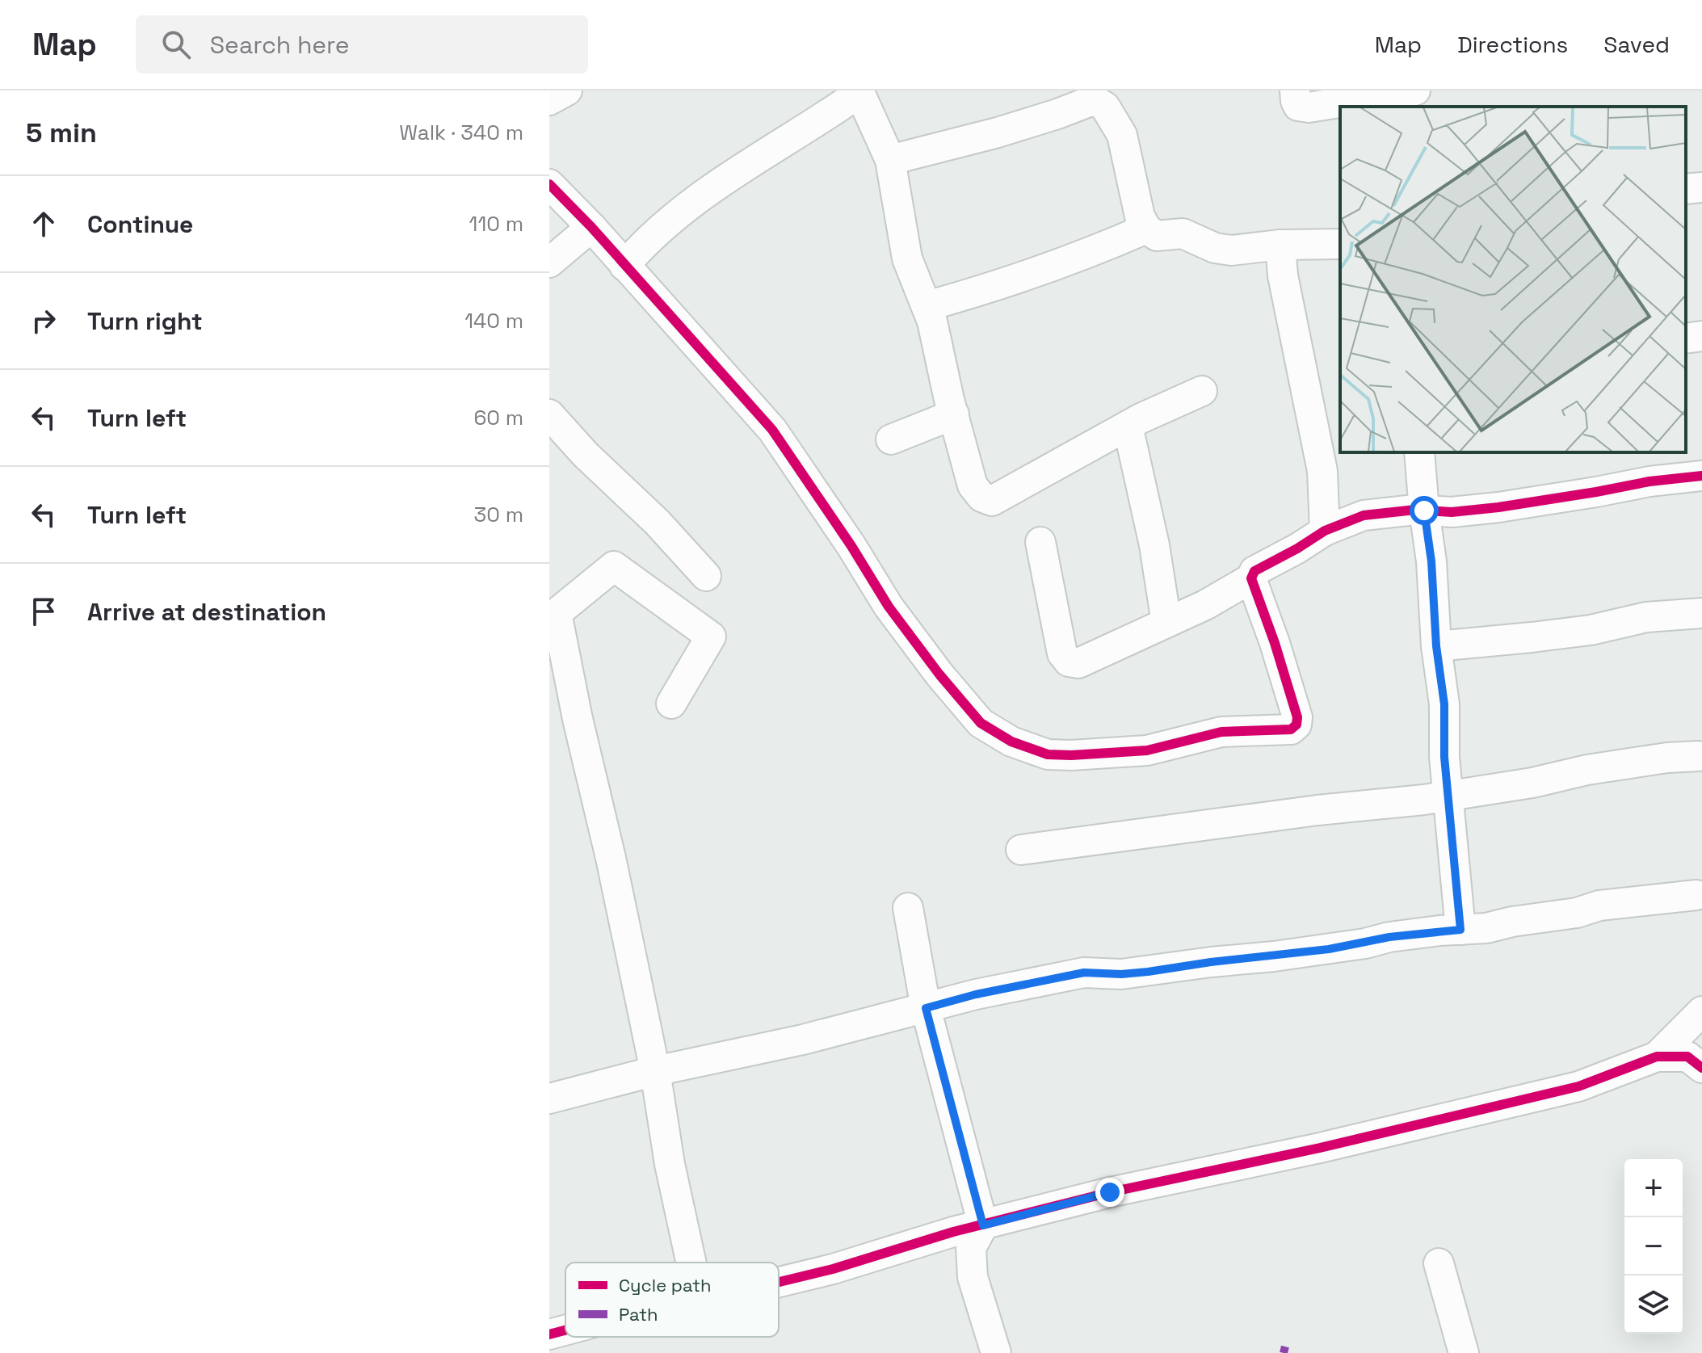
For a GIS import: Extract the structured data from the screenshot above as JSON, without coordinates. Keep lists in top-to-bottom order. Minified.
{"legend":["Cycle path","Path"],"page":{"header":"Map","search":"Search here","nav":["Map","Directions","Saved"],"heading":["5 min","Walk · 340 m"],"list":[["Continue","110 m"],["Turn right","140 m"],["Turn left","60 m"],["Turn left","30 m"],"Arrive at destination"],"map_buttons":["+","−"]}}
